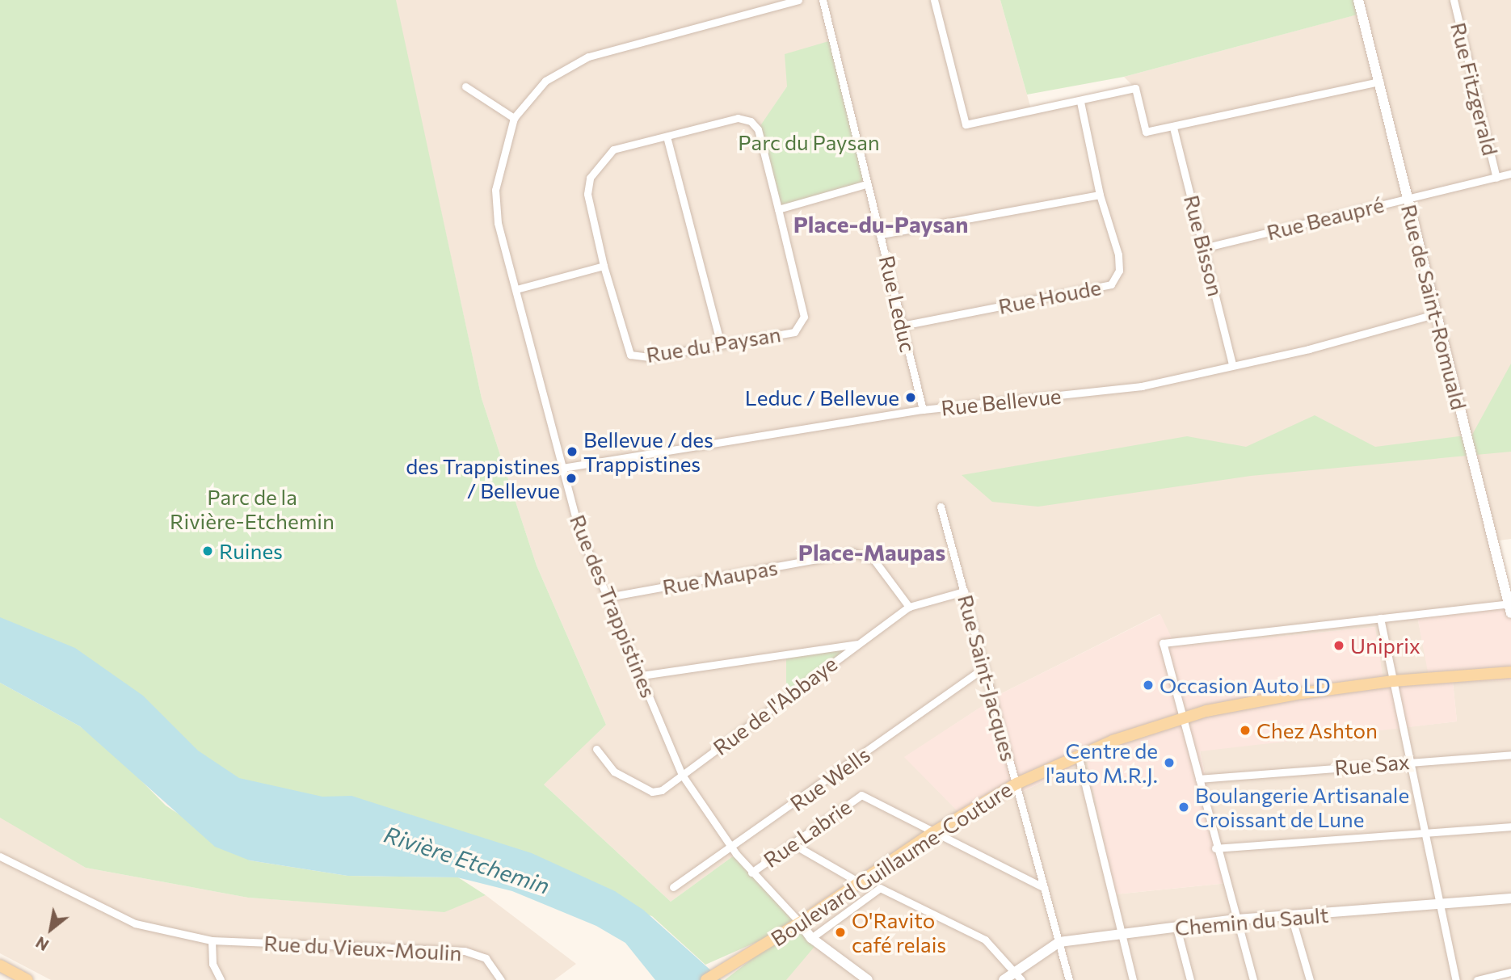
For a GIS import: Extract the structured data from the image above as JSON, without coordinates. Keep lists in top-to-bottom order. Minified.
{"streets":{"main road":["Boulevard Guillaume-Couture"],"street":["Rue Fitzgerald","Rue Beaupré","Rue Bisson","Rue Houde","Rue Leduc","Rue de Saint-Romuald","Rue du Paysan","Rue Bellevue","Rue Maupas","Rue des Trappistines","Rue Saint-Jacques","Rue de l'Abbaye","Rue Sax","Rue Wells","Rue Labrie","Chemin du Sault","Rue du Vieux-Moulin"]},"crossings":[["Rue Fitzgerald","Rue Beaupré"],["Rue Beaupré","Rue Bisson"],["Rue Beaupré","Rue de Saint-Romuald"],["Rue Bisson","Rue Bellevue"],["Rue Houde","Rue Leduc"],["Rue Leduc","Rue Bellevue"],["Rue de Saint-Romuald","Rue Bellevue"],["Rue Bellevue","Rue des Trappistines"],["Rue Maupas","Rue des Trappistines"],["Rue Maupas","Rue de l'Abbaye"],["Rue des Trappistines","Rue de l'Abbaye"],["Rue des Trappistines","Rue Wells"],["Rue des Trappistines","Rue Labrie"],["Rue des Trappistines","Boulevard Guillaume-Couture"],["Rue Saint-Jacques","Rue de l'Abbaye"],["Rue Saint-Jacques","Rue Wells"],["Rue Saint-Jacques","Rue Labrie"],["Rue Saint-Jacques","Boulevard Guillaume-Couture"],["Rue Saint-Jacques","Chemin du Sault"],["Rue Labrie","Boulevard Guillaume-Couture"]],"districts":["Place-du-Paysan","Place-Maupas"],"water":["Rivière Etchemin"],"parks":["Parc du Paysan","Parc de la Rivière-Etchemin"],"places":["Leduc / Bellevue","Bellevue / des Trappistines","des Trappistines / Bellevue","Ruines","Uniprix","Occasion Auto LD","Chez Ashton","Centre de l'auto M.R.J.","Boulangerie Artisanale Croissant de Lune","O'Ravito café relais"],"north":"bottom left"}
